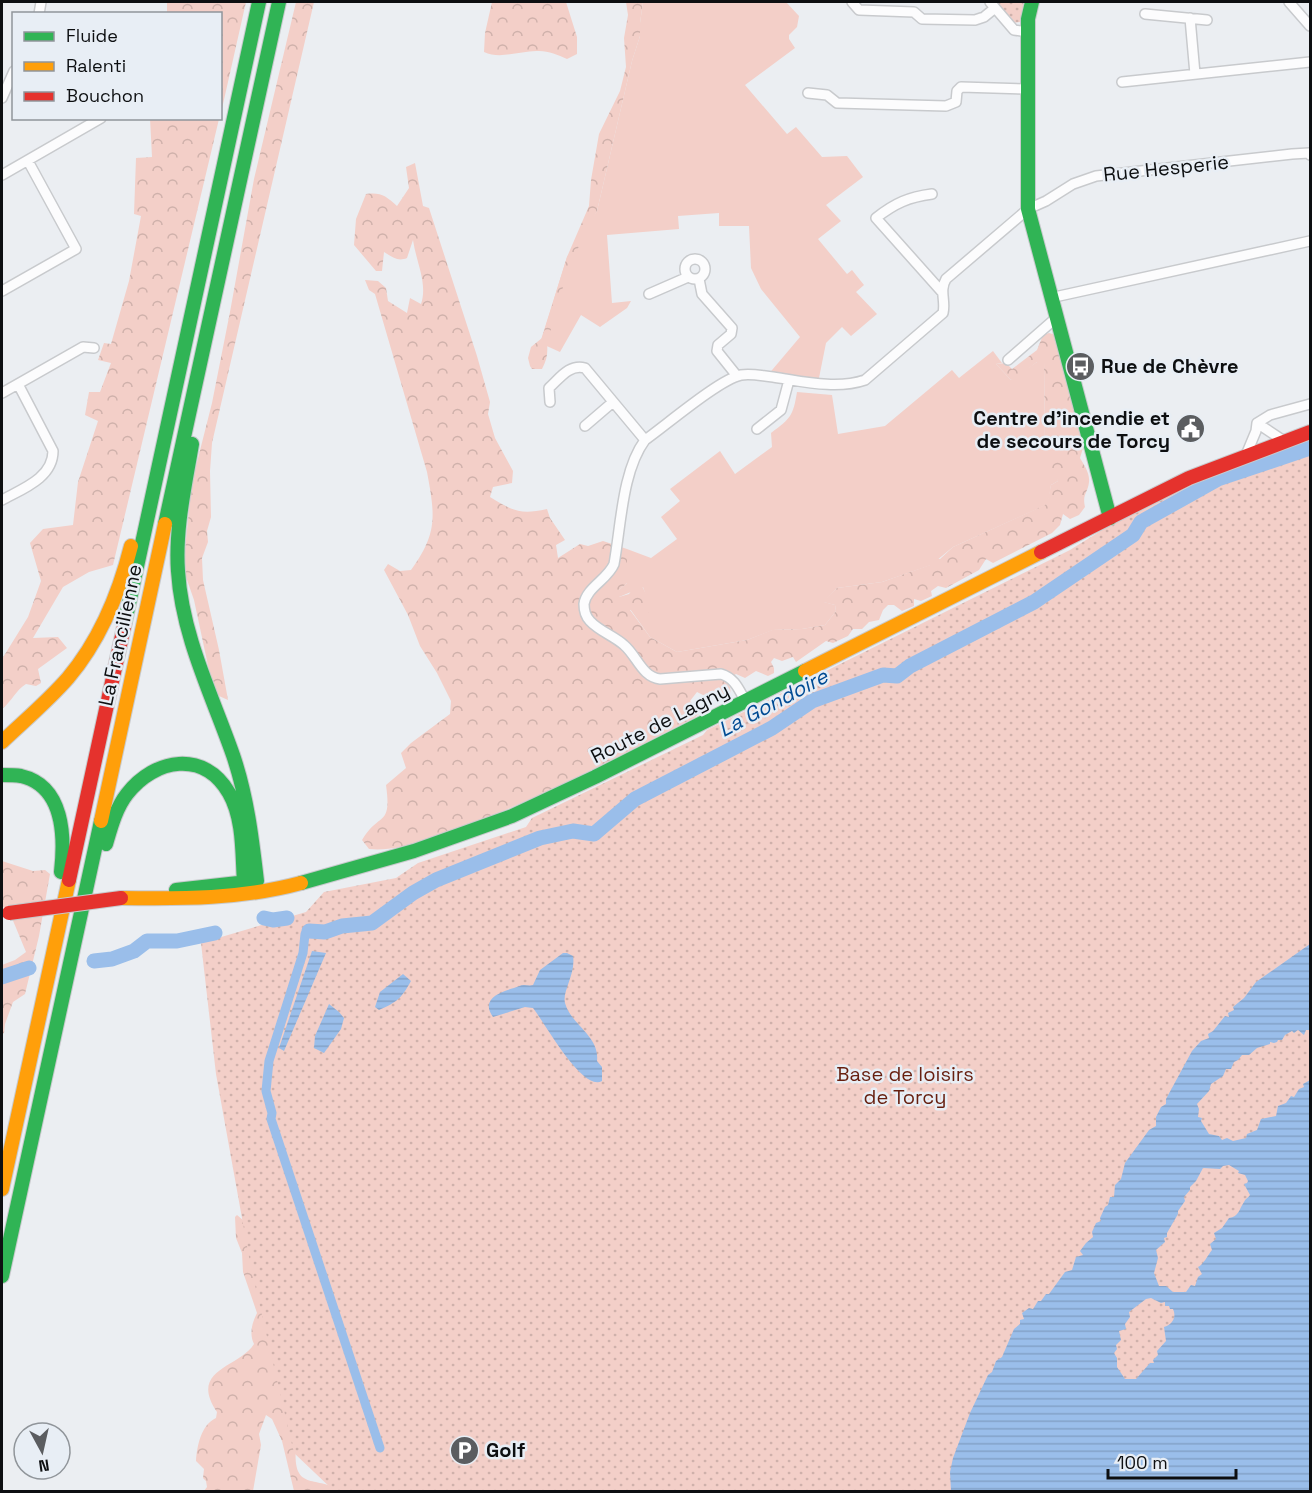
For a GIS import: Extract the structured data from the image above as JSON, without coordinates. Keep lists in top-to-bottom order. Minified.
{"streets":{"main road":["La Francilienne","Route de Lagny"],"street":["Rue Hesperie"]},"water":["La Gondoire"],"parks":["Base de loisirs de Torcy"],"places":{"bus stop":["Rue de Chèvre"],"public building":["Centre d'incendie et de secours de Torcy"],"parking":["Golf"]},"legend":["Fluide","Ralenti","Bouchon"],"scale_bar":"100 m","north":"bottom"}
